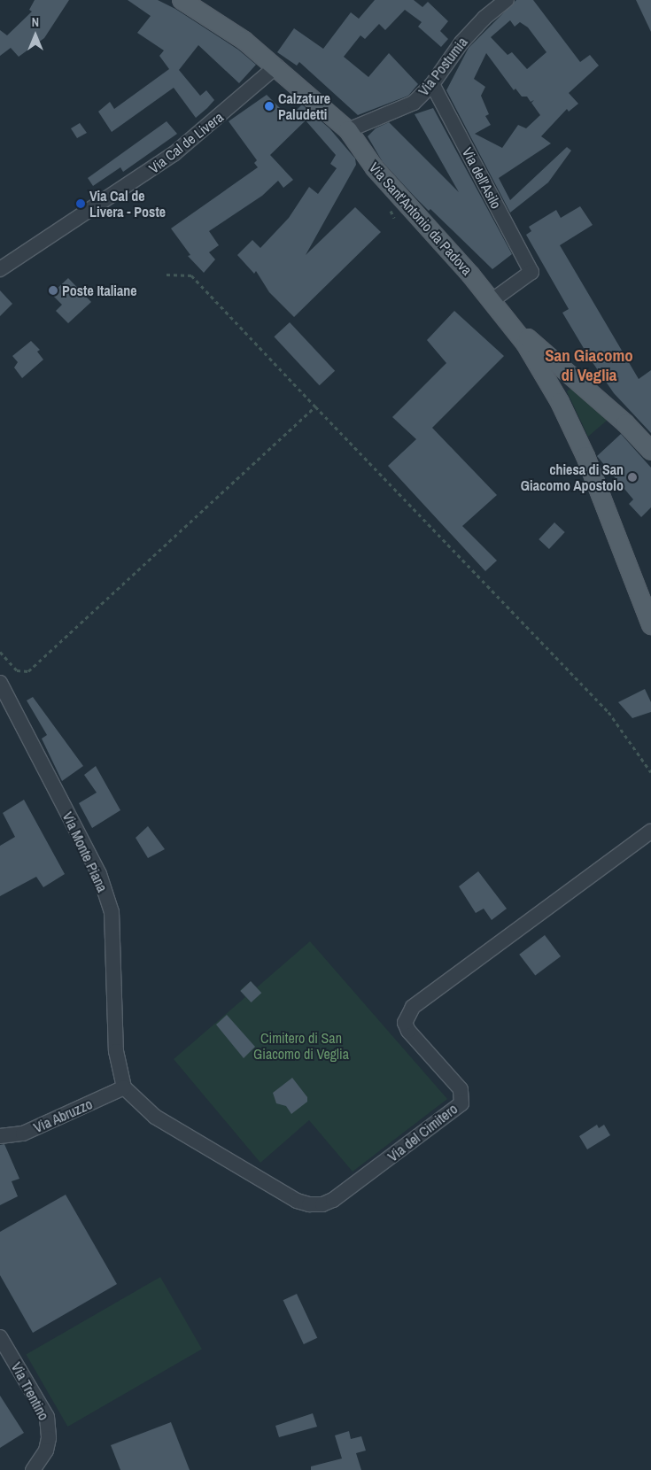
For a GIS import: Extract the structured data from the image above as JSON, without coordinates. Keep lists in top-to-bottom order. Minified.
{"streets":{"main road":["Via Sant'Antonio da Padova"],"street":["Via Postumia","Via Cal de Livera","Via dell'Asilo","Via Monte Piana","Via Abruzzo","Via del Cimitero","Via Trentino"]},"crossings":[["Via Postumia","Via dell'Asilo"],["Via Postumia","Via Sant'Antonio da Padova"],["Via Cal de Livera","Via Sant'Antonio da Padova"],["Via dell'Asilo","Via Sant'Antonio da Padova"],["Via Monte Piana","Via Abruzzo"],["Via Monte Piana","Via del Cimitero"],["Via Abruzzo","Via del Cimitero"]],"districts":["San Giacomo di Veglia"],"parks":["Cimitero di San Giacomo di Veglia"],"places":["Calzature Paludetti","Via Cal de Livera - Poste","Poste Italiane","chiesa di San Giacomo Apostolo"],"north":"top"}
